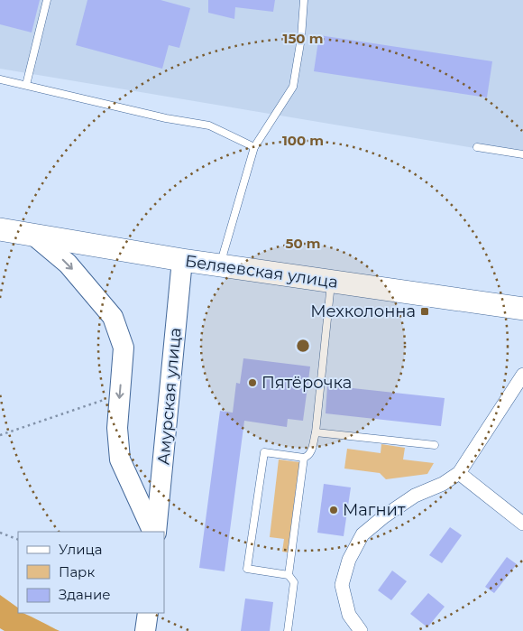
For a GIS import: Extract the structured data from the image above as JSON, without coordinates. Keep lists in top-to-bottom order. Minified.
{"streets":{"main road":["Беляевская улица"],"street":["Амурская улица"]},"crossings":[["Беляевская улица","Амурская улица"]],"places":{"transit":["Мехколонна"],"other":["Пятёрочка","Магнит"]},"legend":["Улица","Парк","Здание"],"rings":["150 m","100 m","50 m"]}
